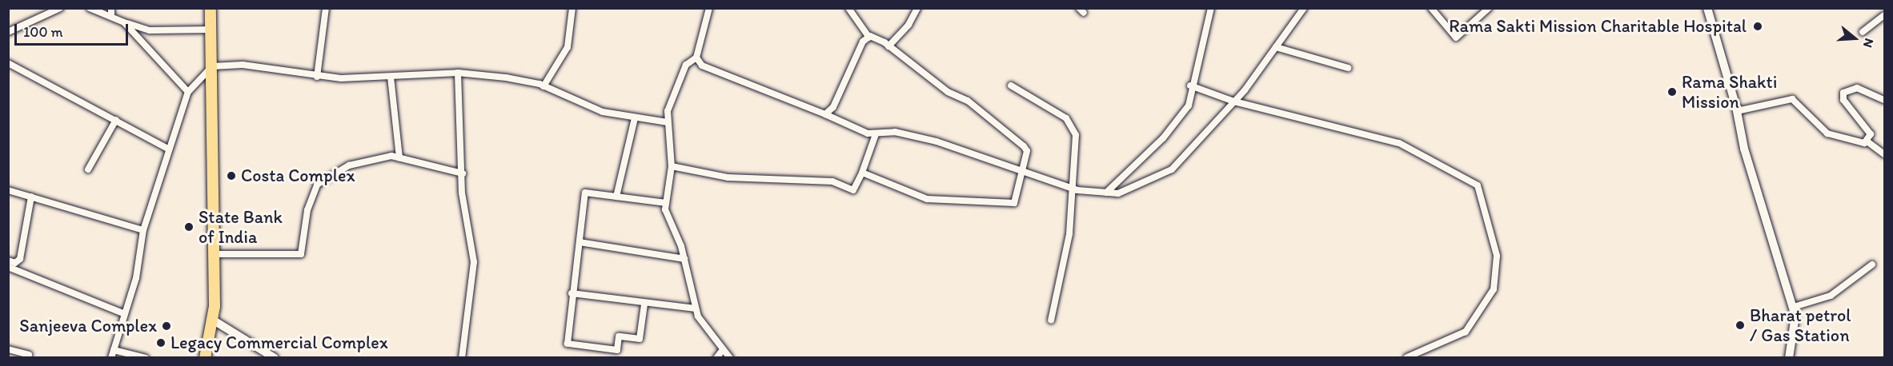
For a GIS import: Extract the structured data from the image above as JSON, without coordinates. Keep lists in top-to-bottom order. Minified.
{"places":["Rama Sakti Mission Charitable Hospital","Rama Shakti Mission","Costa Complex","State Bank of India","Bharat petrol / Gas Station","Sanjeeva Complex","Legacy Commercial Complex"],"scale_bar":"100 m","north":"right"}
